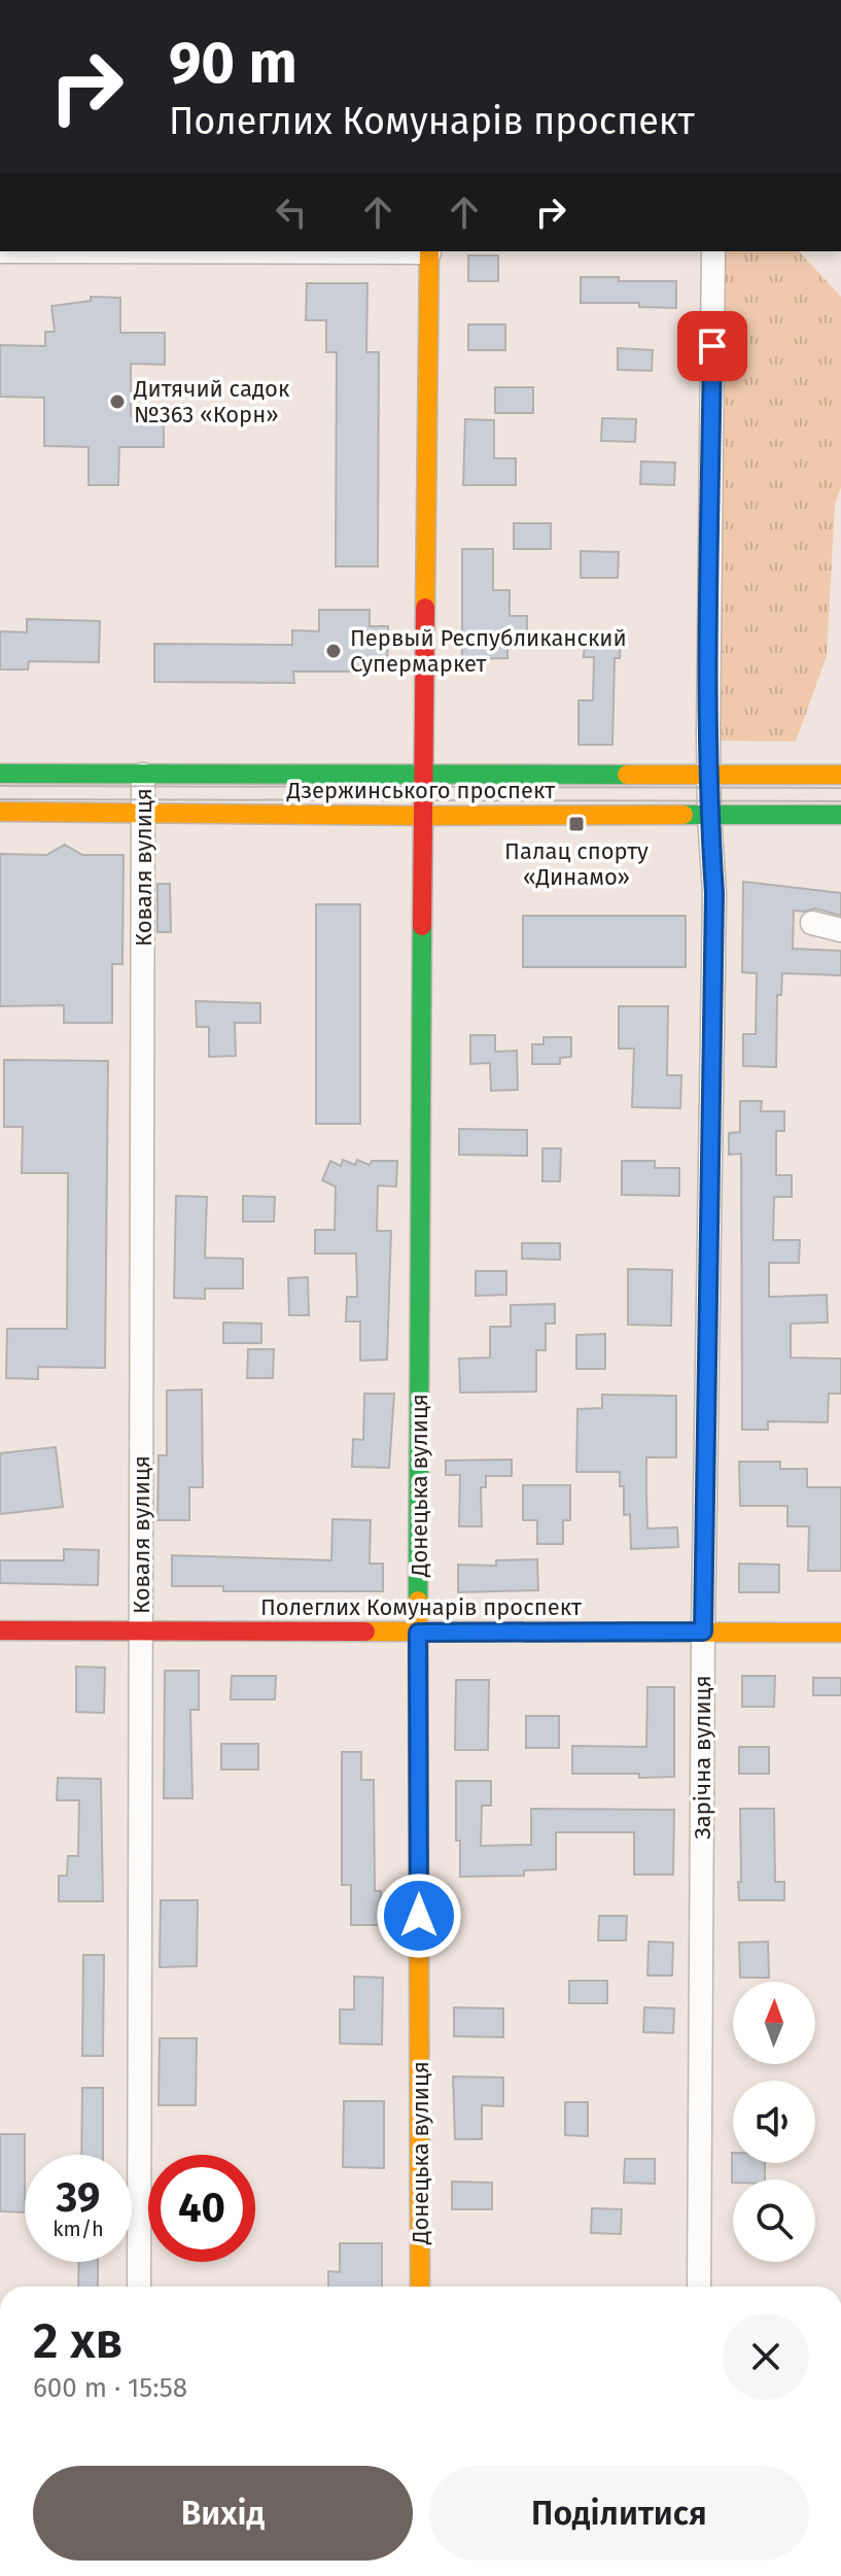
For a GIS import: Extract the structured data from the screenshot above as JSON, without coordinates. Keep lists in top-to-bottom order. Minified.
{"streets":{"street":["Дзержинського проспект","Коваля вулиця","Донецька вулиця","Полеглих Комунарів проспект","Зарічна вулиця"]},"crossings":[["Дзержинського проспект","Коваля вулиця"],["Дзержинського проспект","Донецька вулиця"],["Дзержинського проспект","Зарічна вулиця"],["Коваля вулиця","Полеглих Комунарів проспект"],["Донецька вулиця","Полеглих Комунарів проспект"],["Полеглих Комунарів проспект","Зарічна вулиця"]],"places":{"other":["Дитячий садок №363 «Корн»","Первый Республиканский Супермаркет"],"transit":["Палац спорту «Динамо»"]},"north":"top","page":{"turn":["90 m","Полеглих Комунарів проспект"],"speed":"39 km/h","limit":"40","heading":["2 хв","600 m · 15:58"],"buttons":["Вихід","Поділитися"]}}
